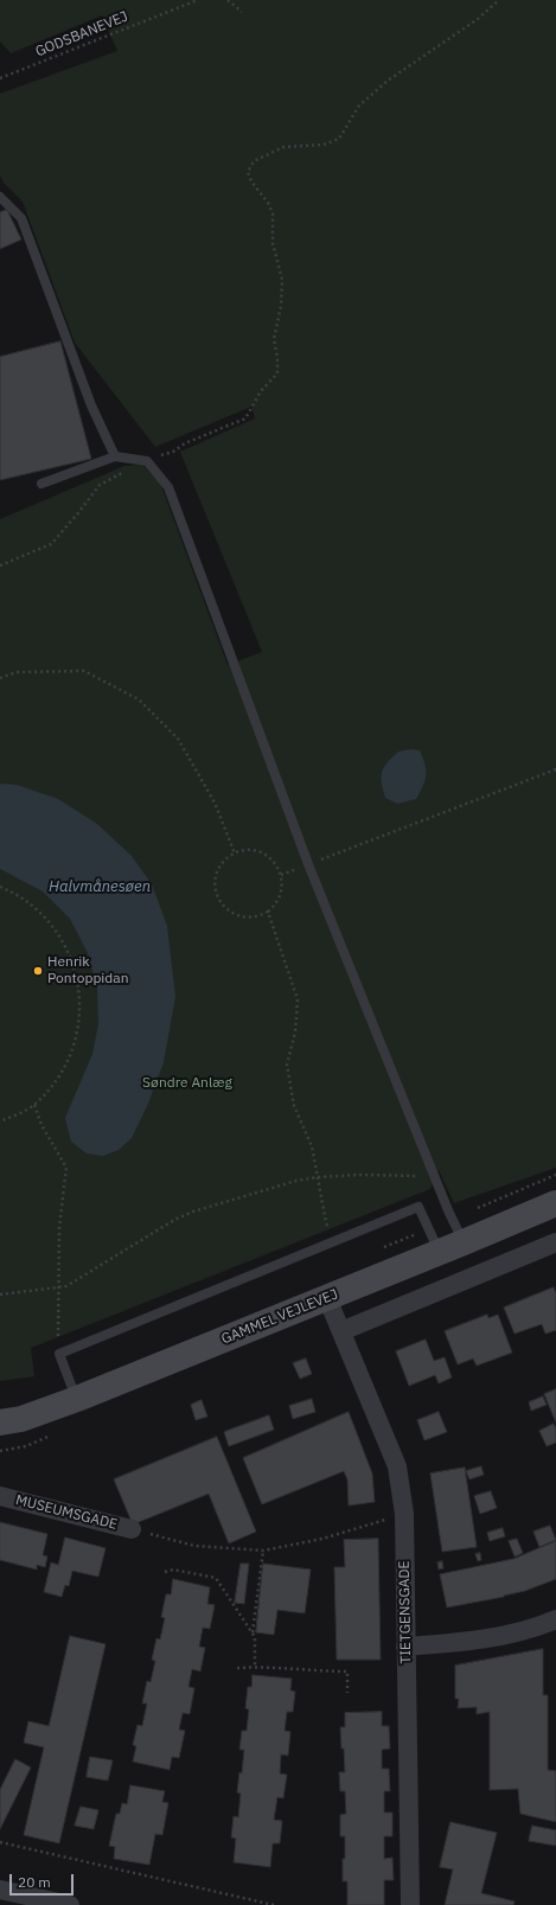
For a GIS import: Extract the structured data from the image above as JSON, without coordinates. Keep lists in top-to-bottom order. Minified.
{"streets":{"street":["GAMMEL VEJLEVEJ","MUSEUMSGADE","TIETGENSGADE"],"path":["GODSBANEVEJ"]},"crossings":[["GAMMEL VEJLEVEJ","TIETGENSGADE"]],"water":["Halvmånesøen"],"parks":["Søndre Anlæg"],"places":["Henrik Pontoppidan"],"scale_bar":"20 m"}
